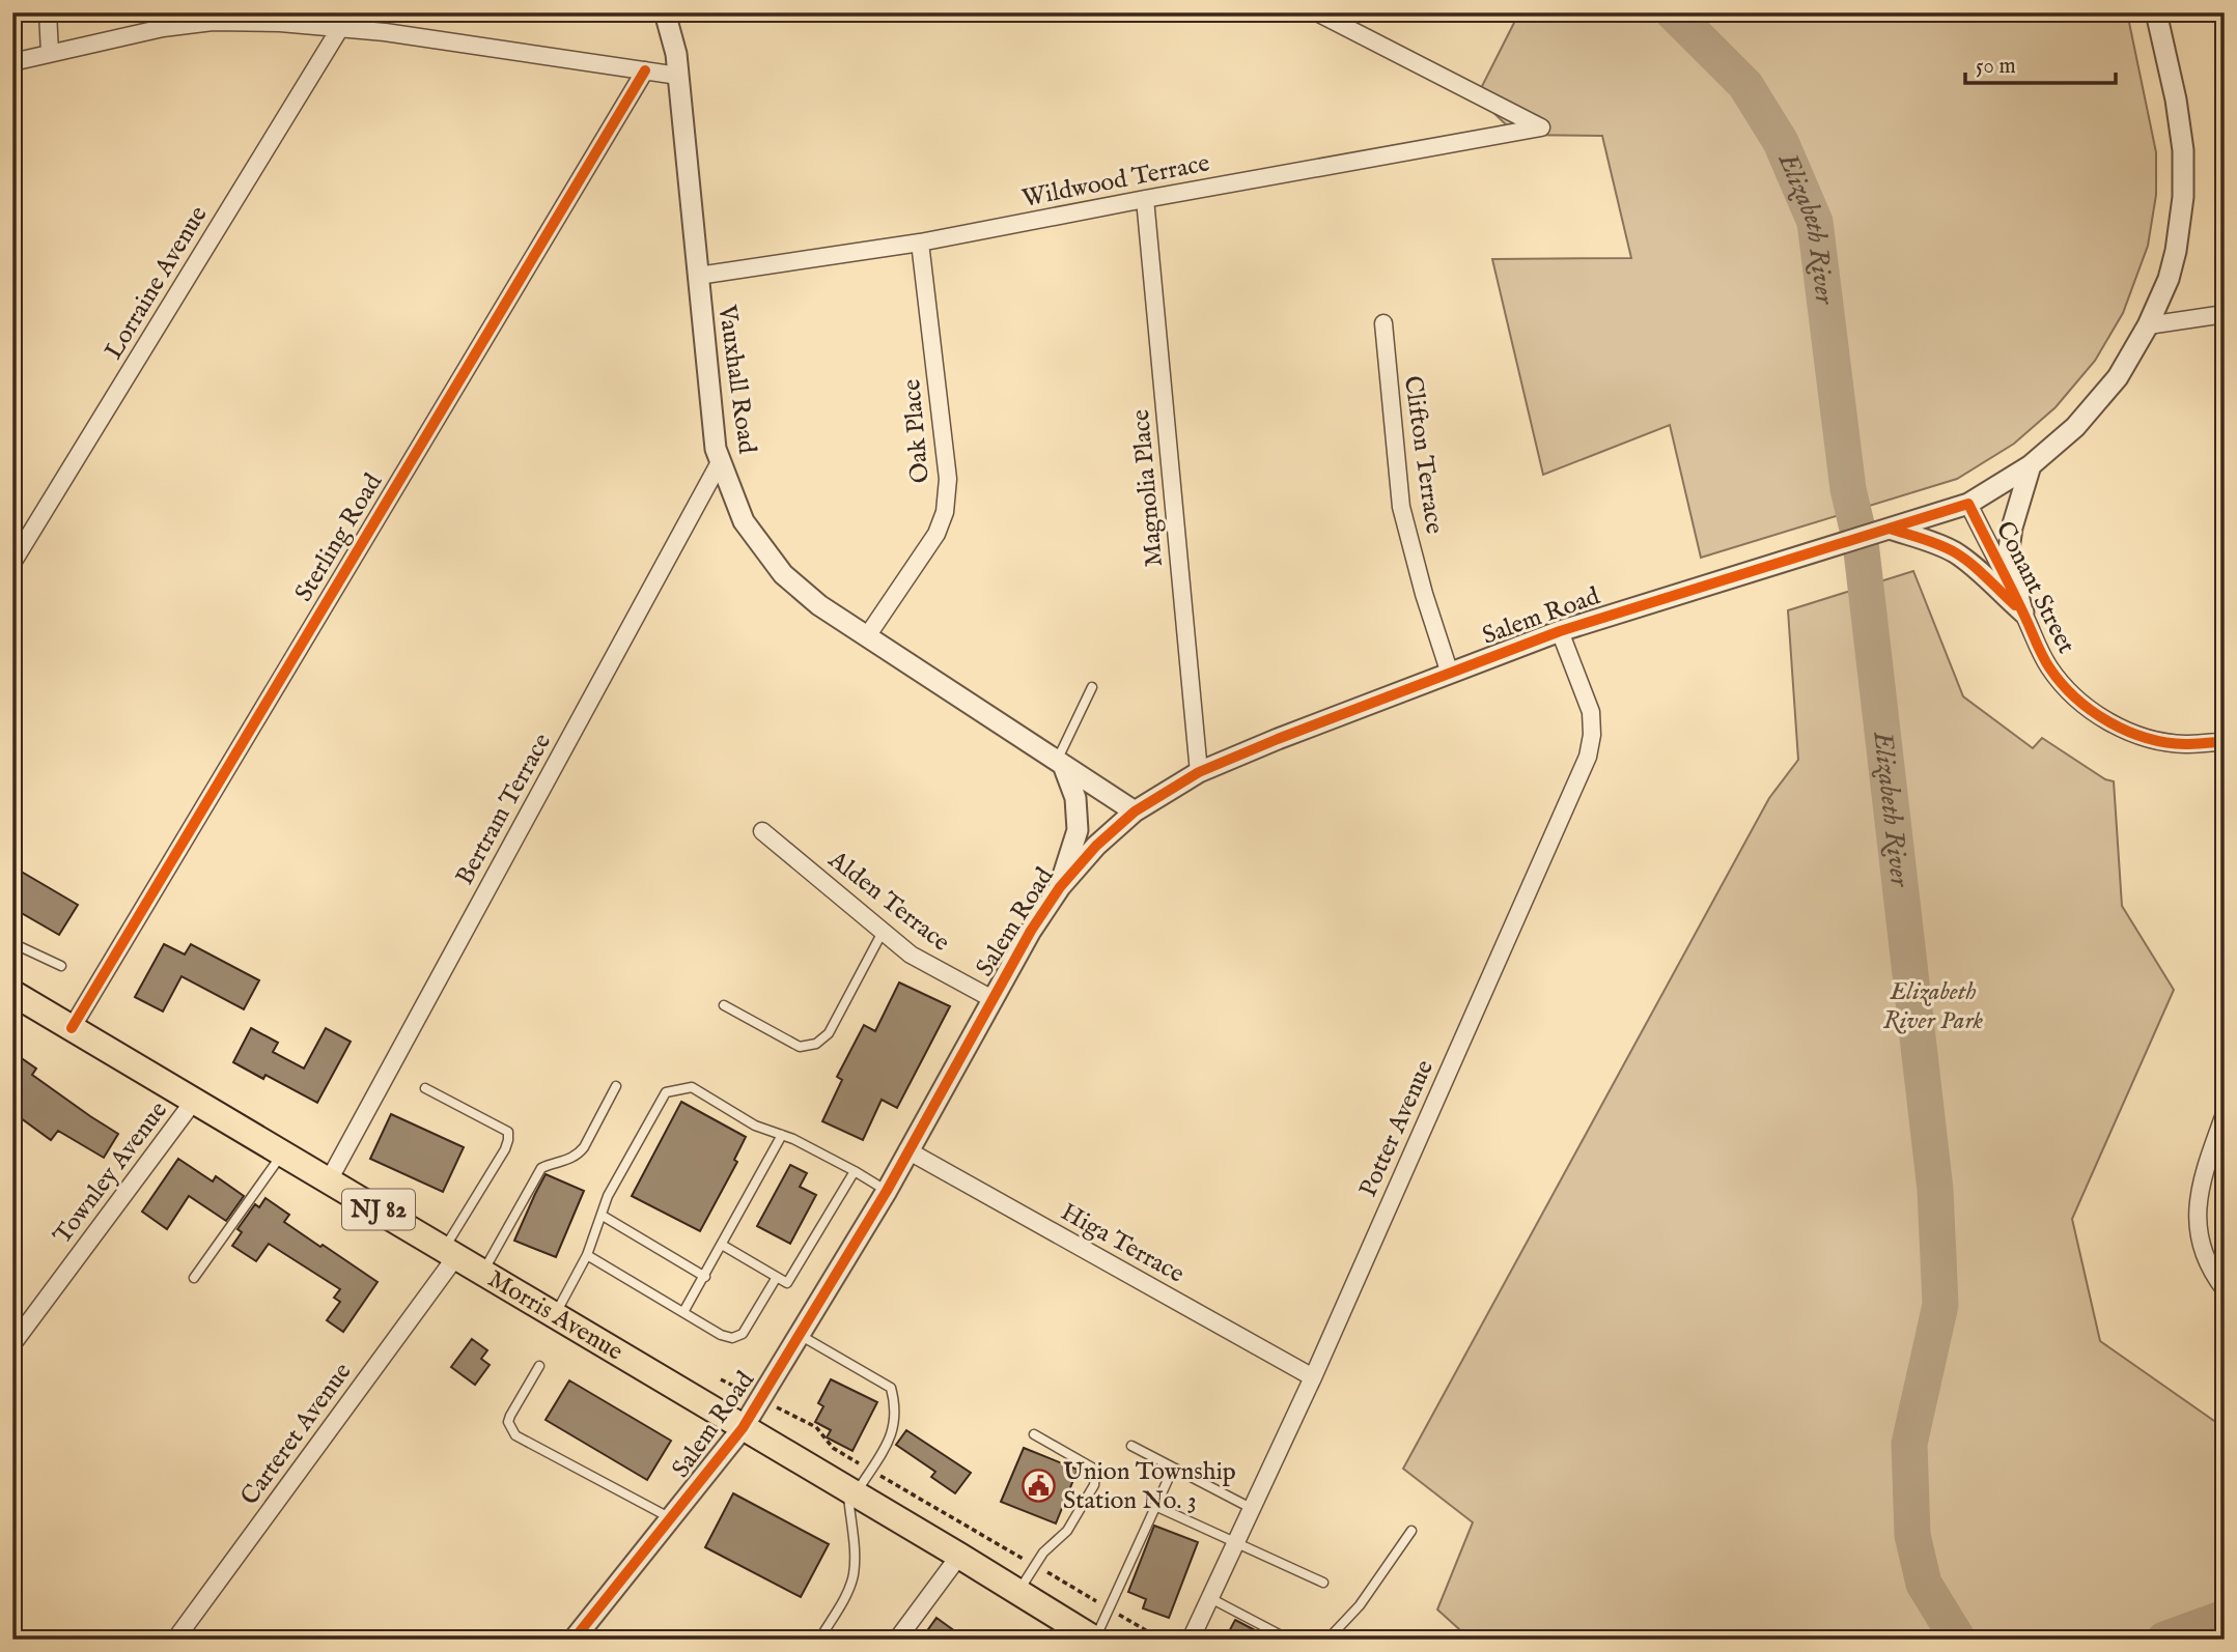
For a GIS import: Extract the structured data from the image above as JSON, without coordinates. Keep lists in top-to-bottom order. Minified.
{"streets":{"main road":["NJ 82","Morris Avenue"],"street":["Wildwood Terrace","Lorraine Avenue","Vauxhall Road","Oak Place","Clifton Terrace","Magnolia Place","Sterling Road","Conant Street","Salem Road","Bertram Terrace","Alden Terrace","Potter Avenue","Townley Avenue","Higa Terrace","Carteret Avenue"]},"crossings":[["Wildwood Terrace","Vauxhall Road"],["Wildwood Terrace","Oak Place"],["Wildwood Terrace","Magnolia Place"],["Vauxhall Road","Oak Place"],["Vauxhall Road","Salem Road"],["Vauxhall Road","Bertram Terrace"],["Clifton Terrace","Salem Road"],["Magnolia Place","Salem Road"],["Sterling Road","Morris Avenue"],["Conant Street","Salem Road"],["Salem Road","Alden Terrace"],["Salem Road","Potter Avenue"],["Salem Road","Higa Terrace"],["Salem Road","Morris Avenue"],["Bertram Terrace","Morris Avenue"],["Potter Avenue","Higa Terrace"],["Townley Avenue","Morris Avenue"],["Morris Avenue","Carteret Avenue"]],"water":["Elizabeth River"],"parks":["Elizabeth River Park"],"places":{"public building":["Union Township Station No. 3"]},"scale_bar":"50 m"}
